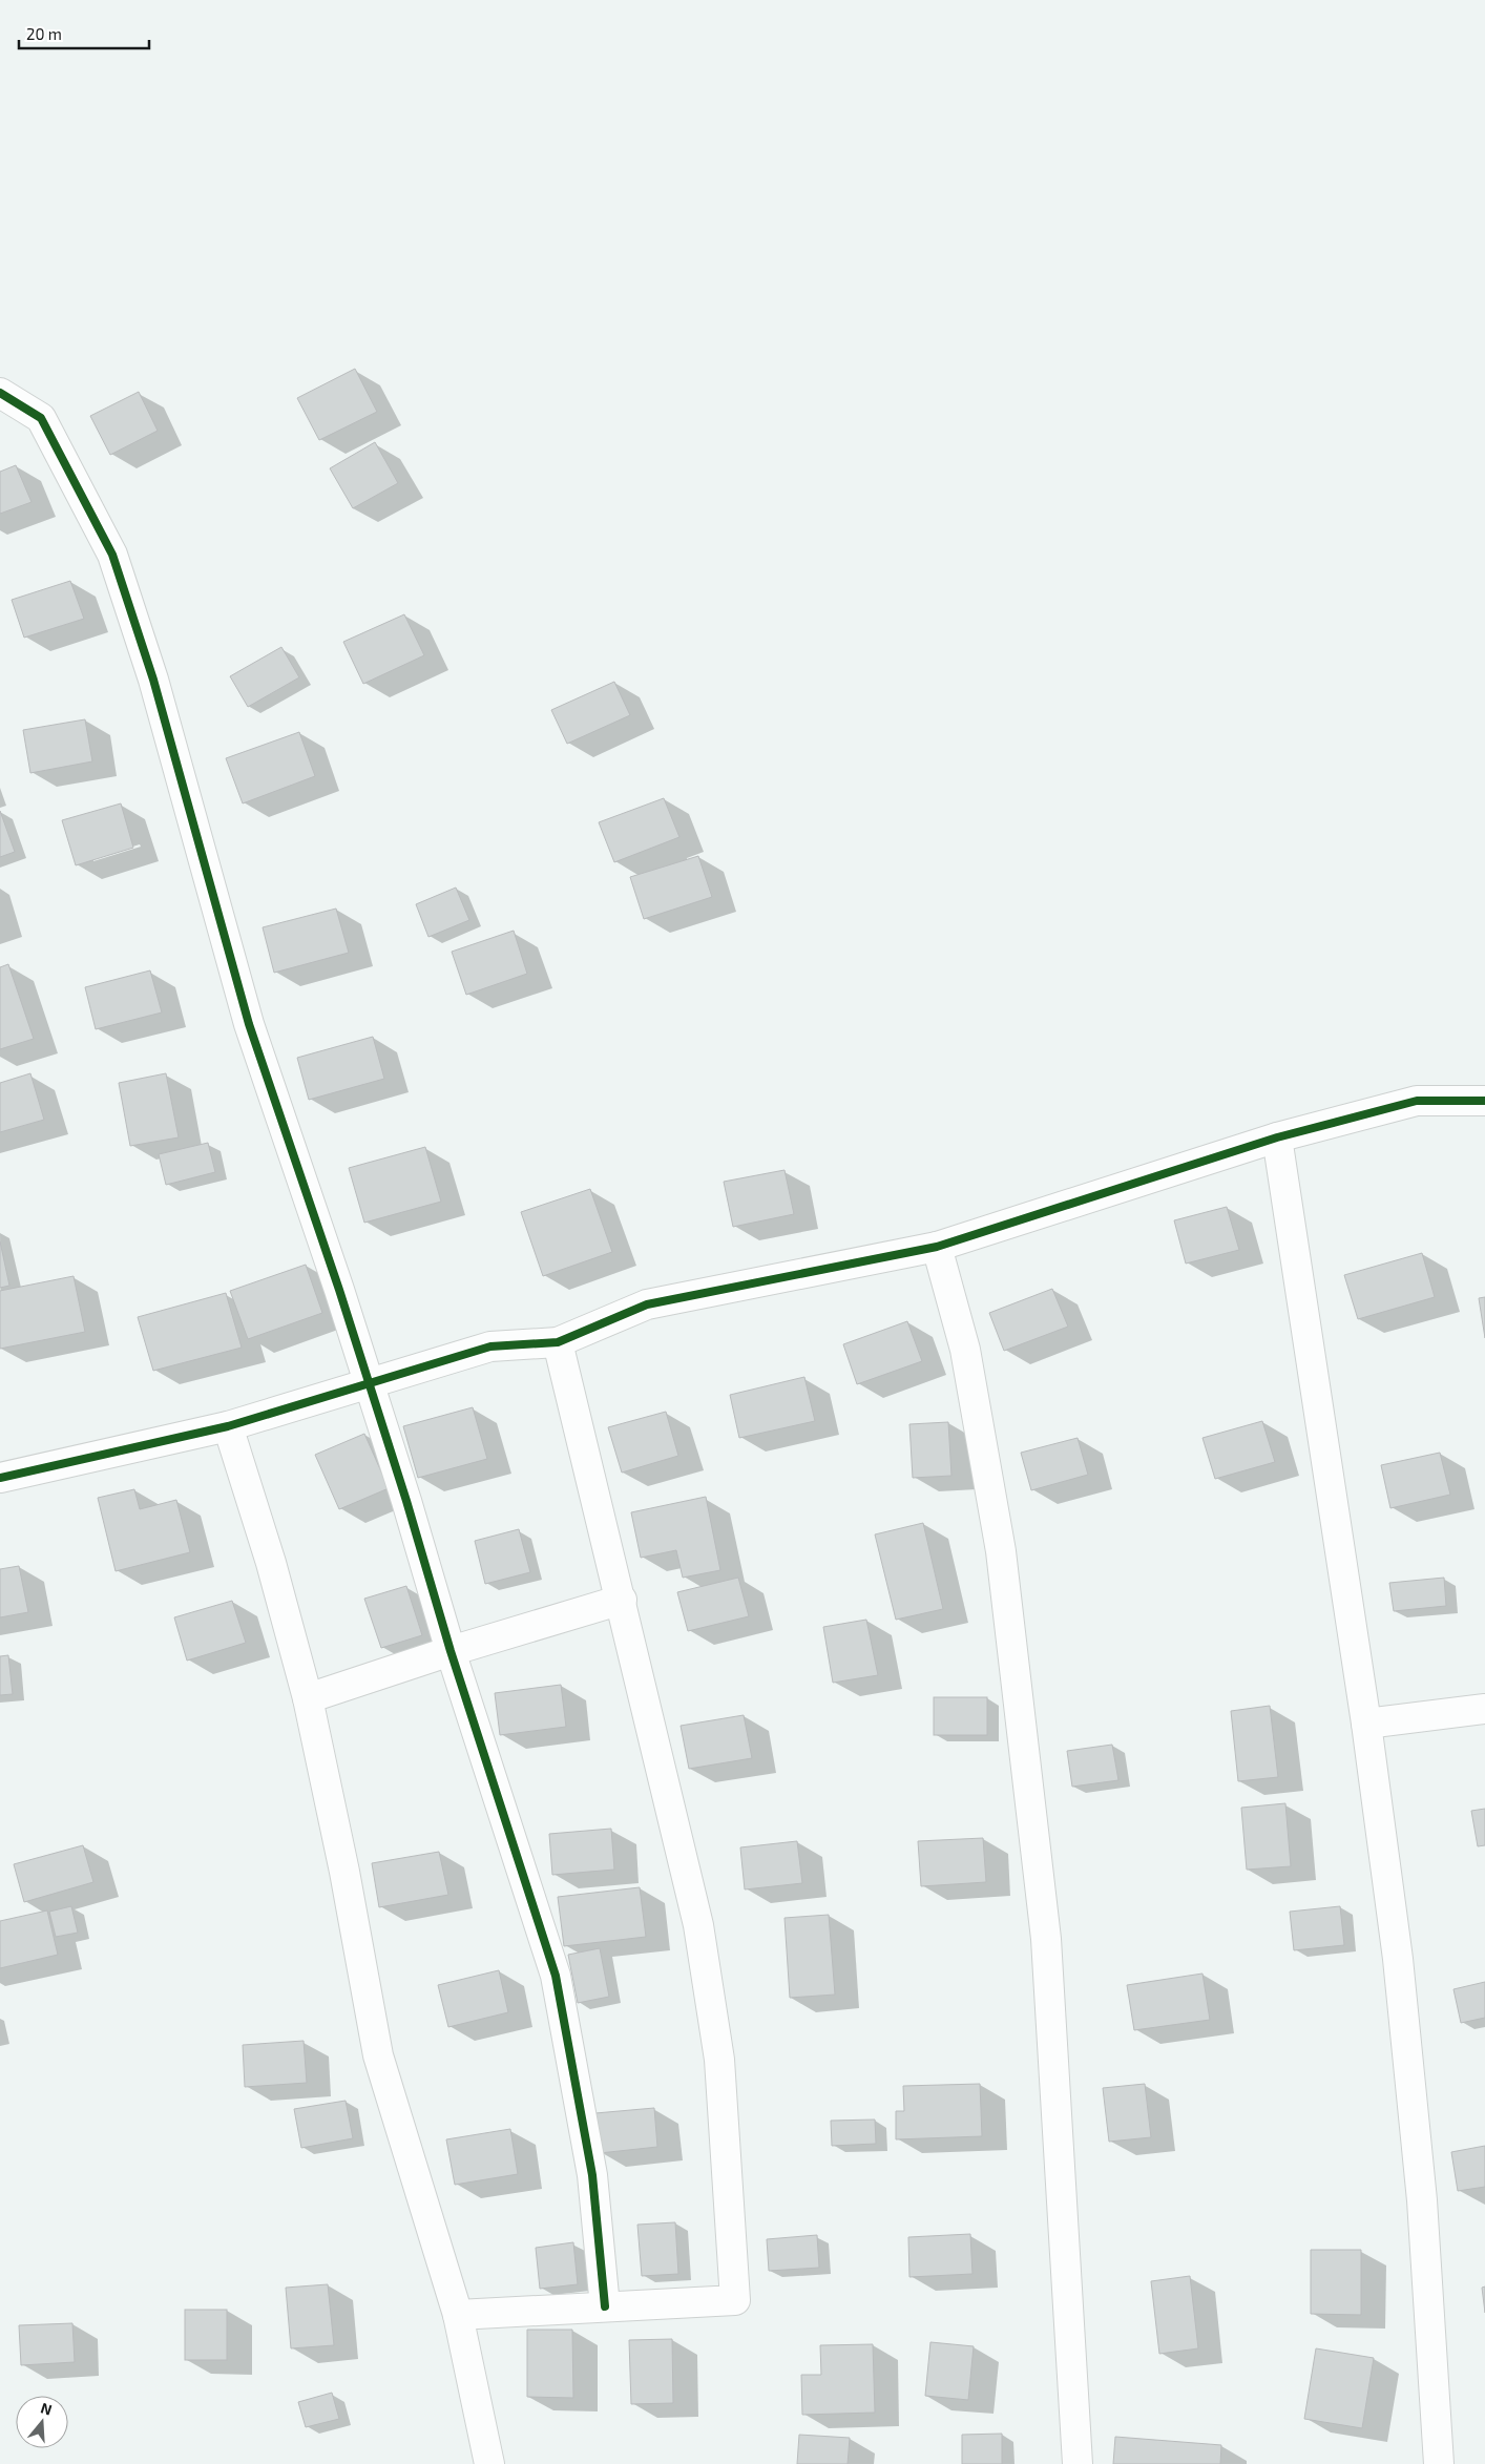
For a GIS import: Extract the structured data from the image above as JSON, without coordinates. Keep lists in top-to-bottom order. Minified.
{"scale_bar":"20 m","north":"top"}
